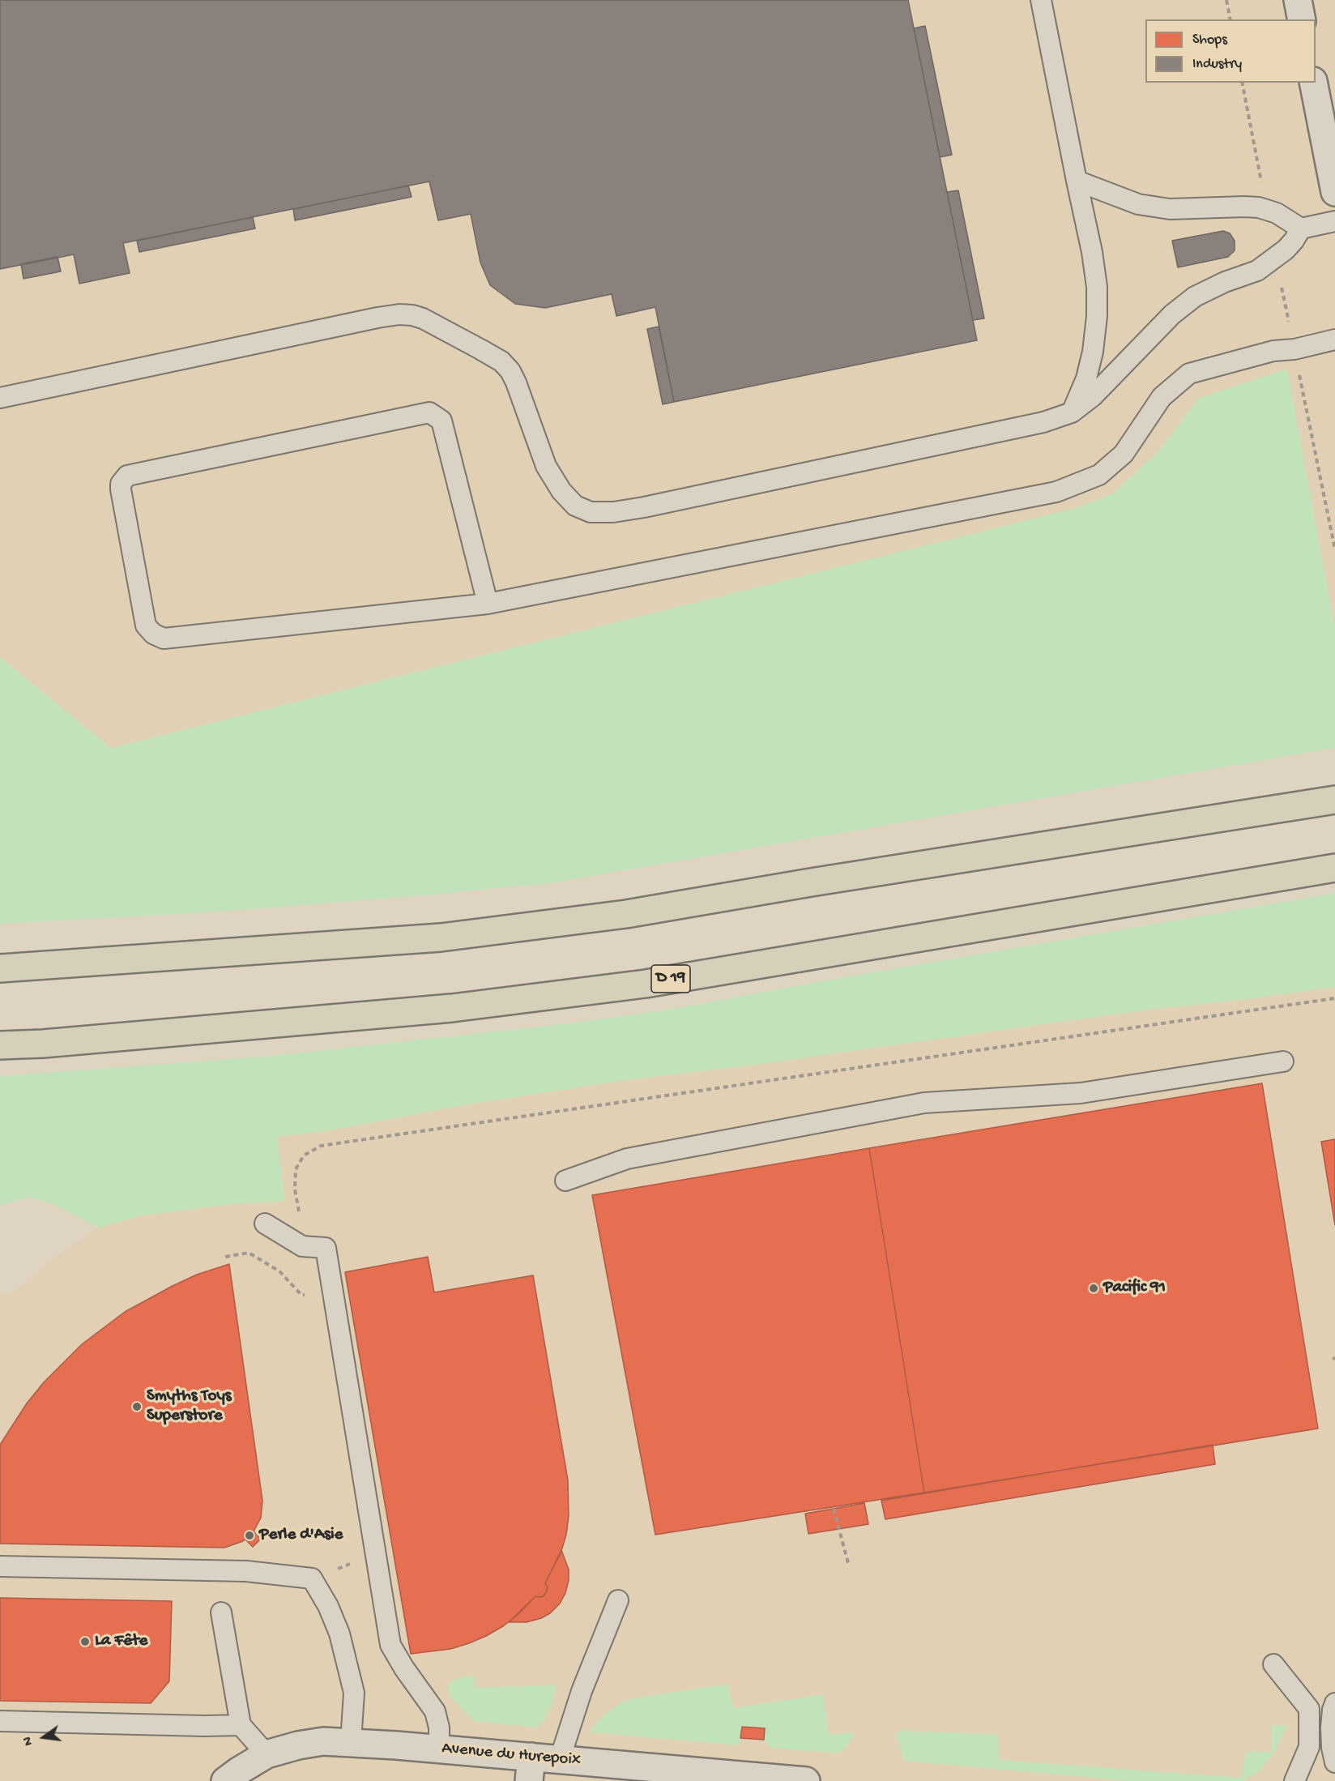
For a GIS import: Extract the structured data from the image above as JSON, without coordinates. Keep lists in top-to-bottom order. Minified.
{"streets":{"main road":["D 19"],"street":["Avenue du Hurepoix"]},"places":["Pacific 91","Smyths Toys Superstore","Perle d'Asie","La Fête"],"legend":["Shops","Industry"],"north":"left"}
